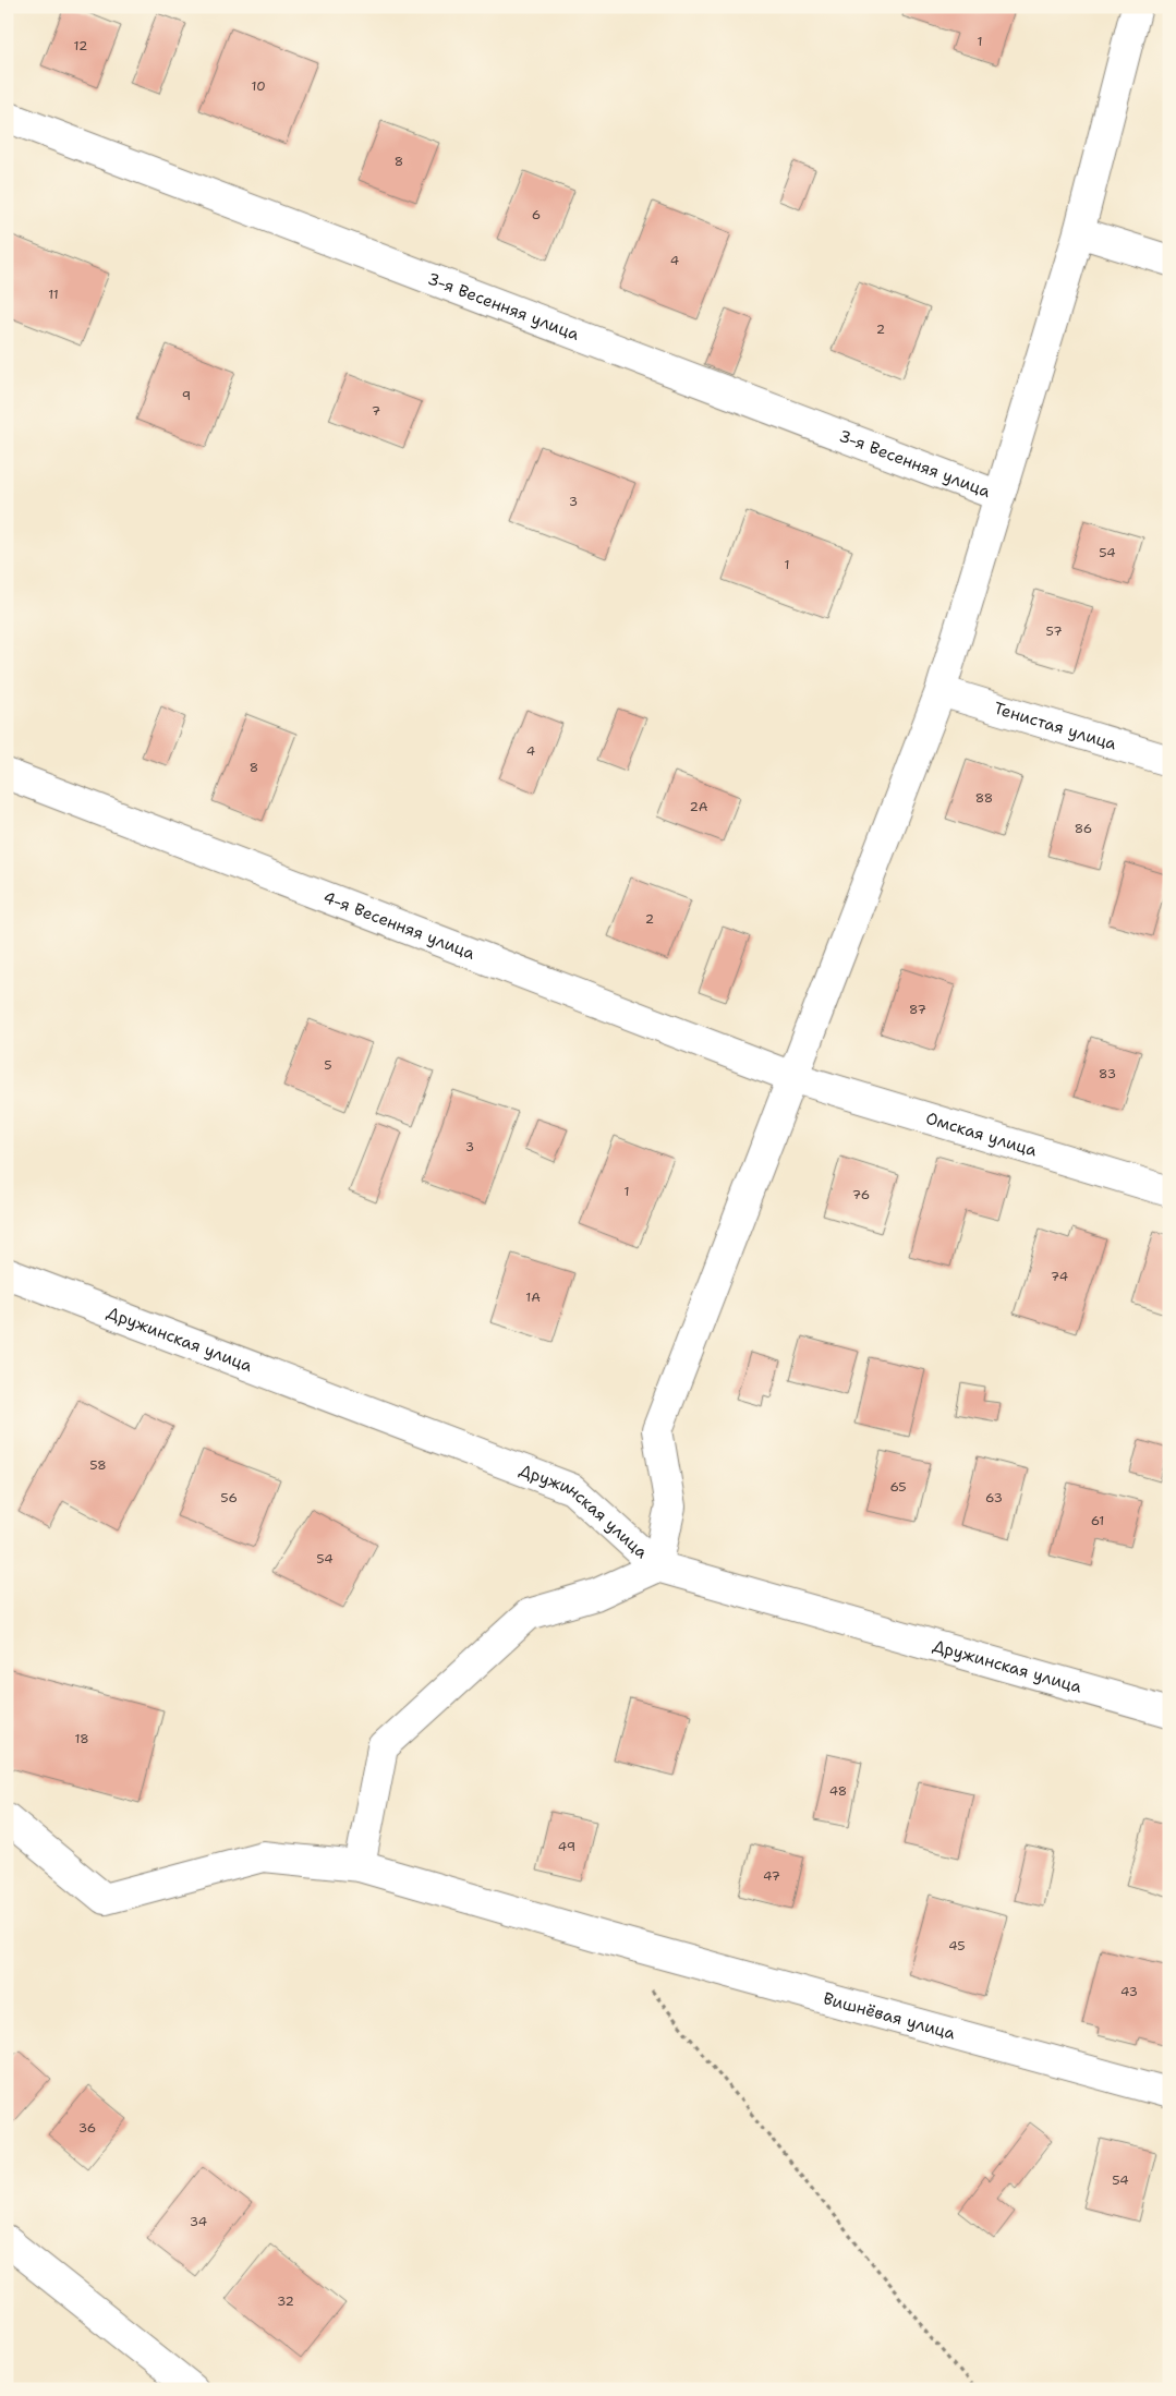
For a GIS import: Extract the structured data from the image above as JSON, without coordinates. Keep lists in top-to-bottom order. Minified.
{"streets":{"street":["3-я Весенняя улица","Тенистая улица","4-я Весенняя улица","Омская улица","Дружинская улица","Вишнёвая улица"]},"crossings":[["4-я Весенняя улица","Омская улица"]],"house_numbers":["1","12","10","8","6","4","11","2","9","7","3","54","1","57","4","8","88","2А","86","2","87","5","83","3","1","76","74","1А","58","65","56","63","61","54","18","48","49","47","45","43","36","54","34","32"]}
